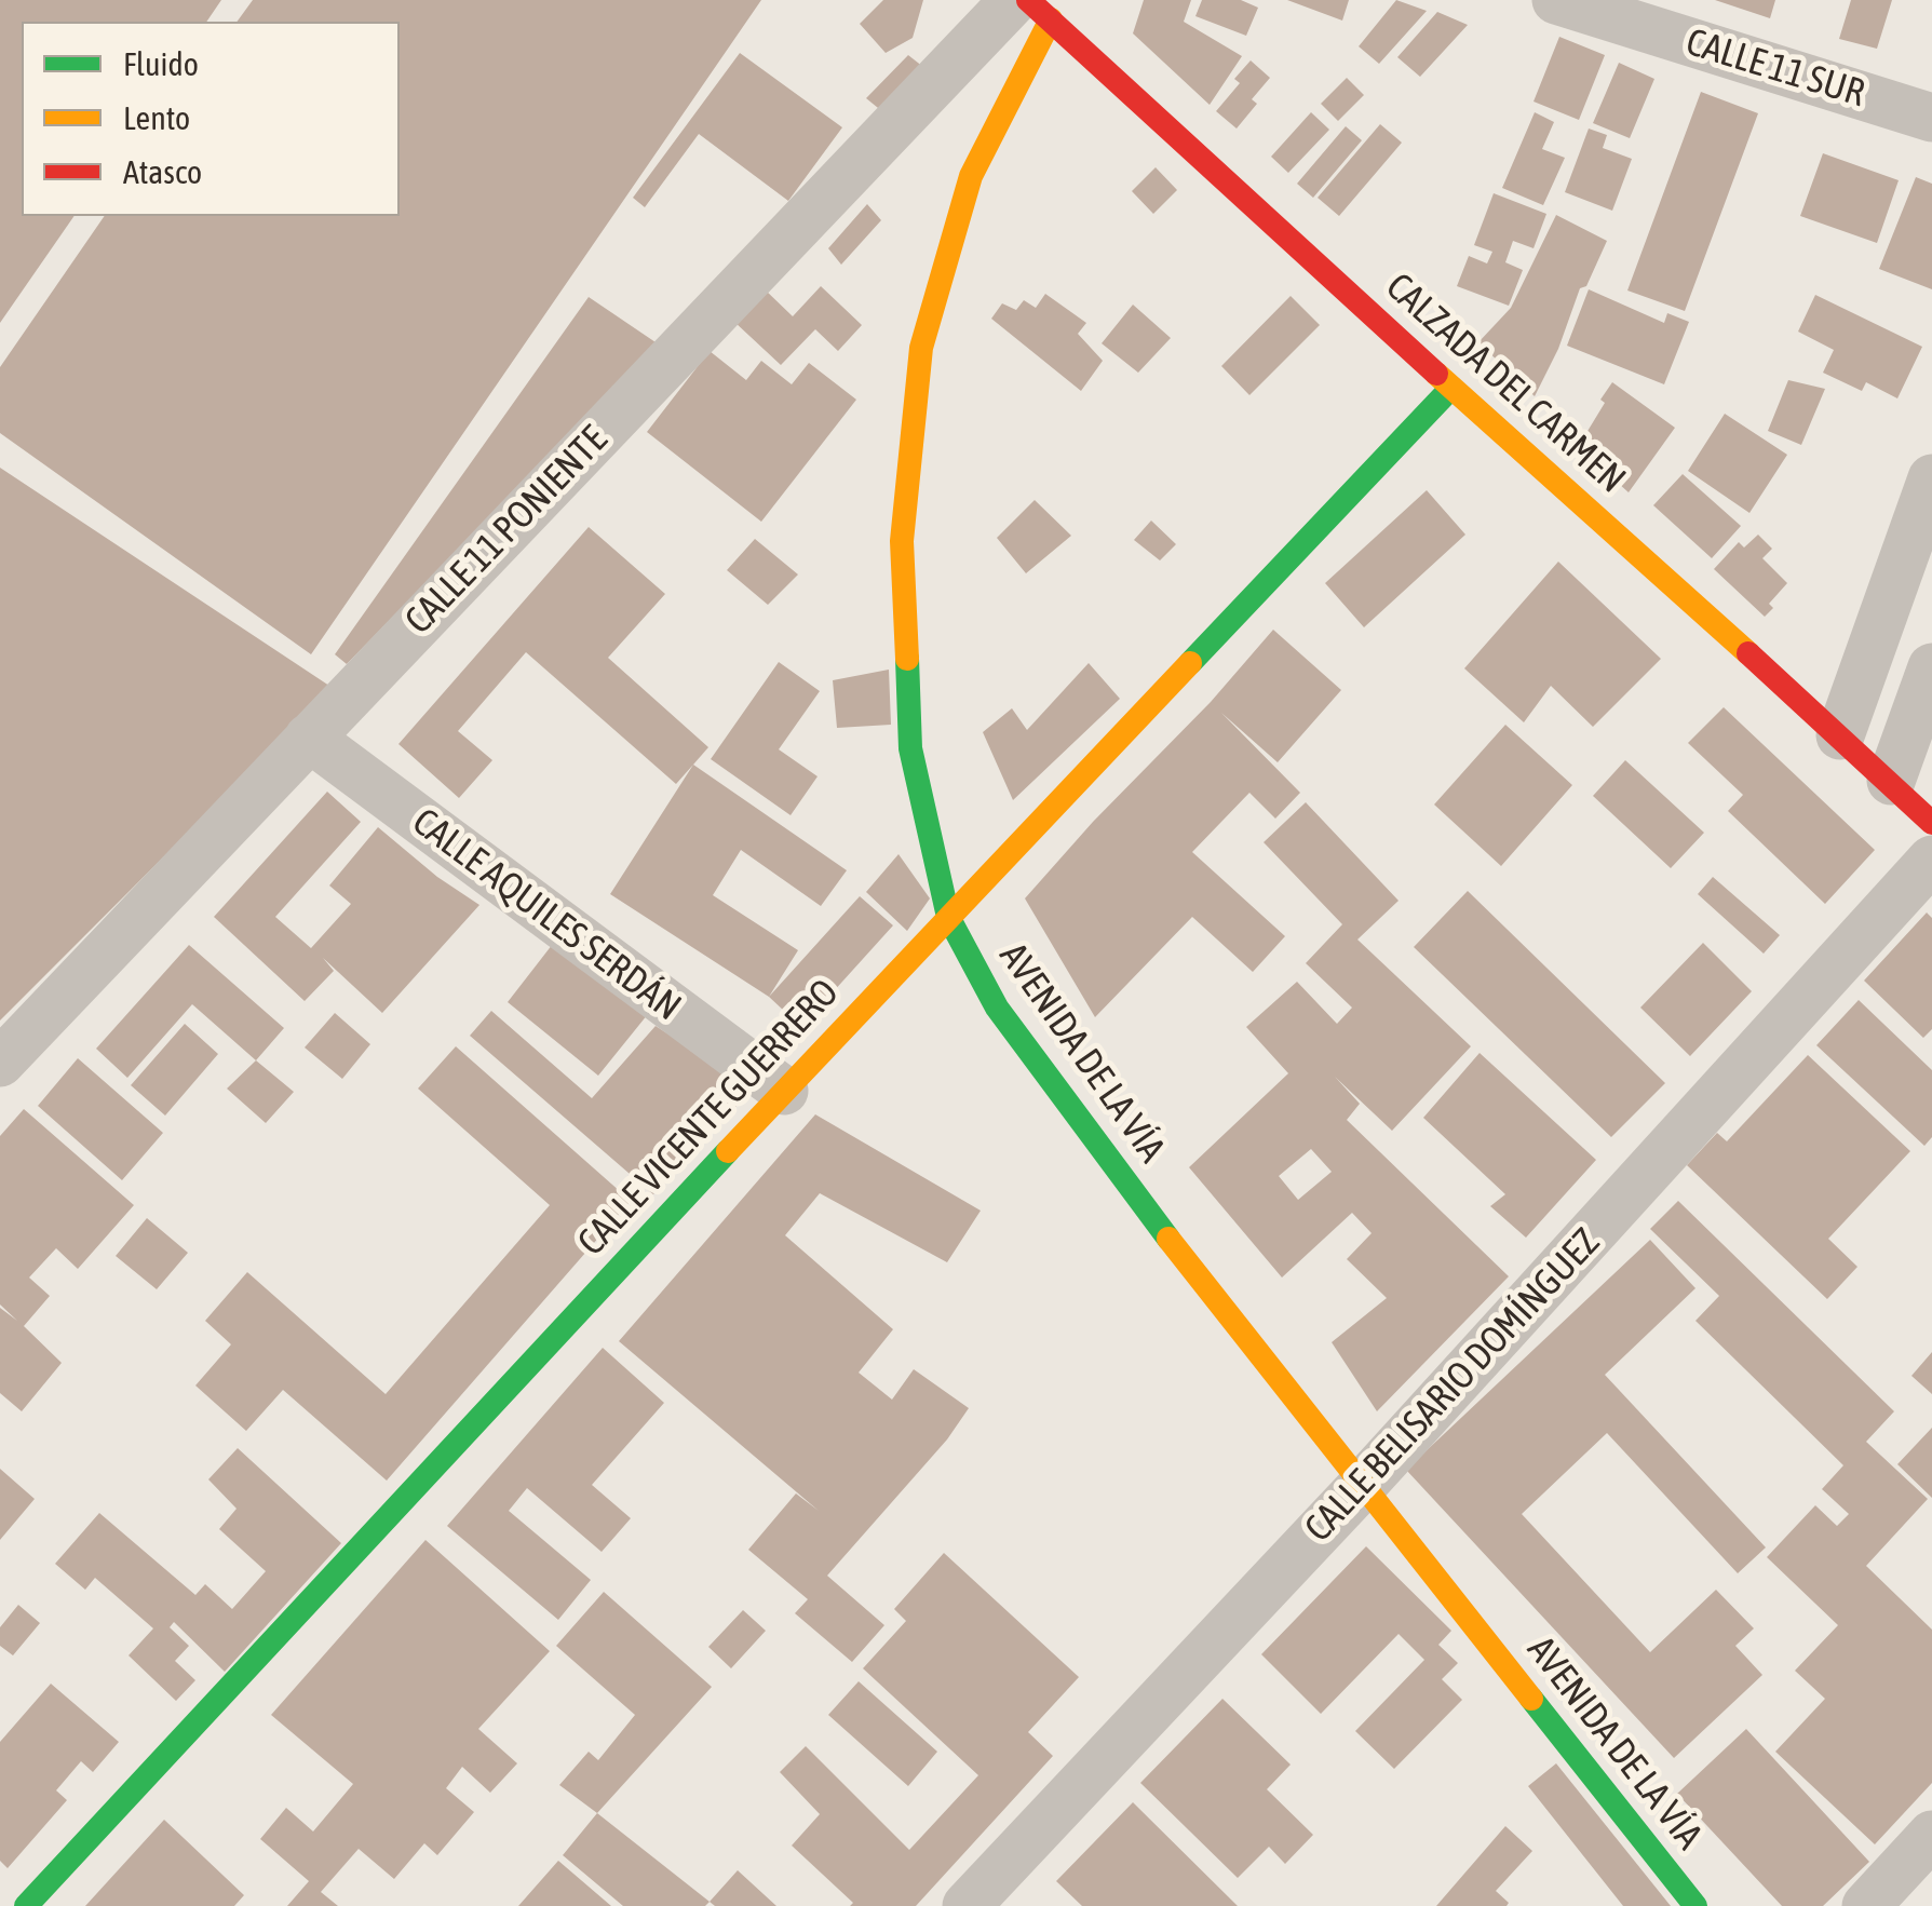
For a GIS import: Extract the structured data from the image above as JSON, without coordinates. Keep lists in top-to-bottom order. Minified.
{"streets":{"street":["CALLE 11 SUR","CALZADA DEL CARMEN","CALLE 11 PONIENTE","CALLE AQUILES SERDÁN","AVENIDA DE LA VÍA","CALLE VICENTE GUERRERO","CALLE BELISARIO DOMÍNGUEZ"]},"crossings":[["CALZADA DEL CARMEN","CALLE 11 PONIENTE"],["CALZADA DEL CARMEN","AVENIDA DE LA VÍA"],["CALZADA DEL CARMEN","CALLE VICENTE GUERRERO"],["CALLE 11 PONIENTE","CALLE AQUILES SERDÁN"],["CALLE 11 PONIENTE","AVENIDA DE LA VÍA"],["CALLE AQUILES SERDÁN","CALLE VICENTE GUERRERO"],["AVENIDA DE LA VÍA","CALLE VICENTE GUERRERO"],["AVENIDA DE LA VÍA","CALLE BELISARIO DOMÍNGUEZ"]],"legend":["Fluido","Lento","Atasco"]}
